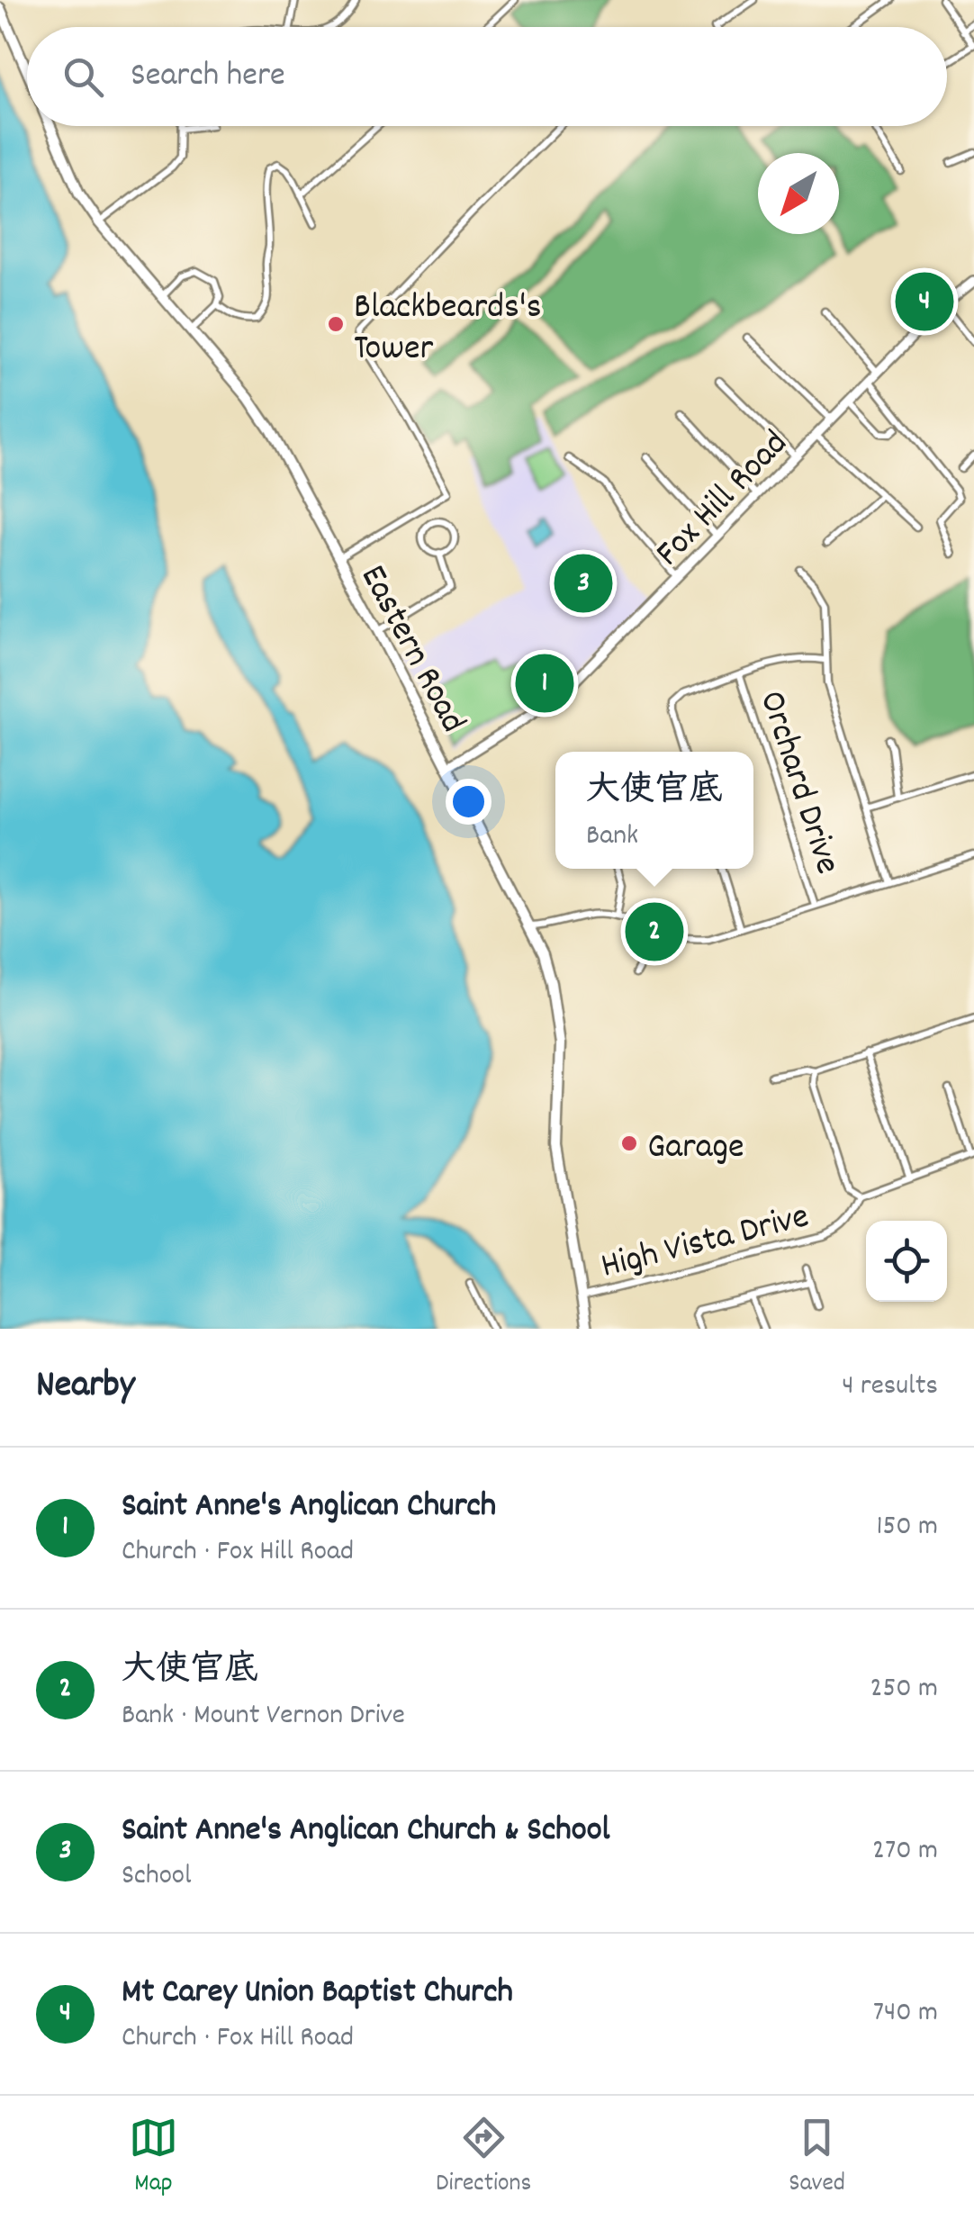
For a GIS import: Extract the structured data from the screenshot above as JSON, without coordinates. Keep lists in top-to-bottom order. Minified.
{"streets":{"highway":["Eastern Road"],"main road":["Fox Hill Road"],"street":["Orchard Drive","High Vista Drive"]},"crossings":[["Fox Hill Road","Eastern Road"],["Eastern Road","High Vista Drive"]],"places":["Blackbeards's Tower","Garage"],"north":"bottom left","page":{"search":"Search here","pins":["4","3","1","2"],"popup":["大使官底","Bank"],"heading":["Nearby","4 results"],"list":[{"mark":"1","name":"Saint Anne's Anglican Church","note":"Church · Fox Hill Road","value":"150 m"},{"mark":"2","name":"大使官底","note":"Bank · Mount Vernon Drive","value":"250 m"},{"mark":"3","name":"Saint Anne's Anglican Church & School","note":"School","value":"270 m"},{"mark":"4","name":"Mt Carey Union Baptist Church","note":"Church · Fox Hill Road","value":"740 m"}],"nav":["Map","Directions","Saved"]}}
